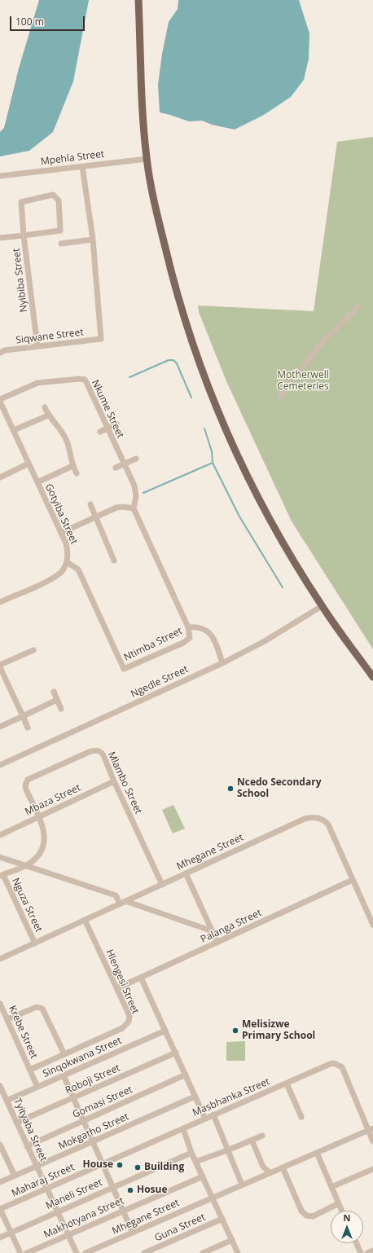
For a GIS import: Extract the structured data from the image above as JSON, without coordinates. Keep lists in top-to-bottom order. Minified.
{"streets":{"street":["Mpehla Street","Nyibiba Street","Siqwane Street","Nkume Street","Gotyiba Street","Ntimba Street","Ngedle Street","Mlambo Street","Mbaza Street","Mhegane Street","Nguza Street","Palanga Street","Hlengesi Street","Krebe Street","Sinqokwana Street","Roboji Street","Masbhanka Street","Gomasi Street","Tyityaba Street","Mokgatho Street","Maharaj Street","Maneli Street","Makhotyana Street","Guna Street"]},"crossings":[["Nyibiba Street","Siqwane Street"],["Nkume Street","Gotyiba Street"],["Nkume Street","Ntimba Street"],["Gotyiba Street","Ntimba Street"],["Mlambo Street","Mbaza Street"],["Mlambo Street","Mhegane Street"],["Mlambo Street","Nguza Street"],["Mhegane Street","Nguza Street"],["Mhegane Street","Palanga Street"],["Mhegane Street","Hlengesi Street"],["Mhegane Street","Masbhanka Street"],["Palanga Street","Hlengesi Street"],["Hlengesi Street","Krebe Street"],["Krebe Street","Sinqokwana Street"],["Sinqokwana Street","Tyityaba Street"],["Roboji Street","Tyityaba Street"],["Masbhanka Street","Maharaj Street"],["Gomasi Street","Tyityaba Street"],["Tyityaba Street","Mokgatho Street"],["Tyityaba Street","Maharaj Street"],["Tyityaba Street","Maneli Street"],["Tyityaba Street","Makhotyana Street"]],"parks":["Motherwell Cemeteries"],"places":["Ncedo Secondary School","Melisizwe Primary School","House","Building","Hosue"],"scale_bar":"100 m","north":"top"}
